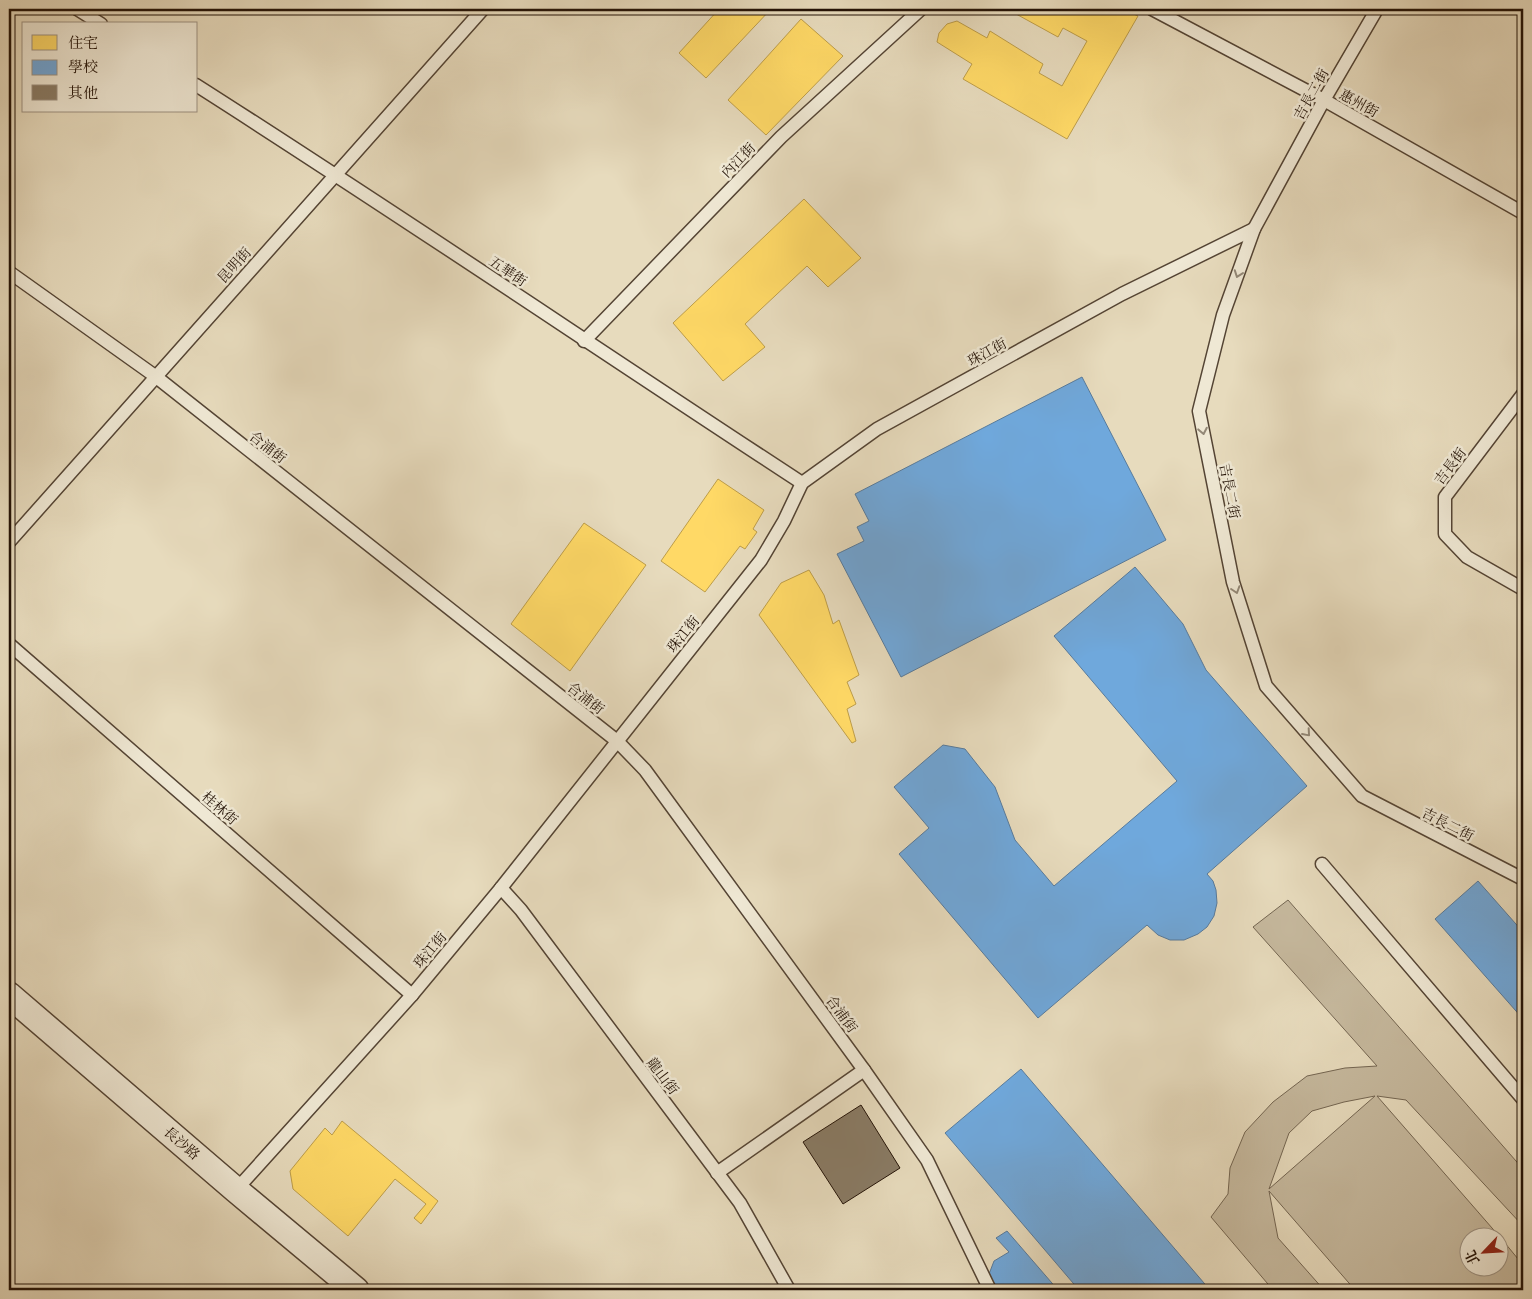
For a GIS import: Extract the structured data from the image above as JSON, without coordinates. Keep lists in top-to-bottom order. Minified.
{"streets":{"street":["長沙路"],"lane":["吉長二街","惠州街","內江街","昆明街","五華街","珠江街","合浦街","吉長街","桂林街","龍山街"]},"crossings":[["吉長二街","惠州街"],["吉長二街","珠江街"],["內江街","五華街"],["昆明街","五華街"],["昆明街","合浦街"],["五華街","珠江街"],["珠江街","合浦街"],["珠江街","桂林街"],["珠江街","龍山街"],["珠江街","長沙路"]],"one_way":["吉長二街"],"legend":["住宅","學校","其他"],"north":"bottom left"}
